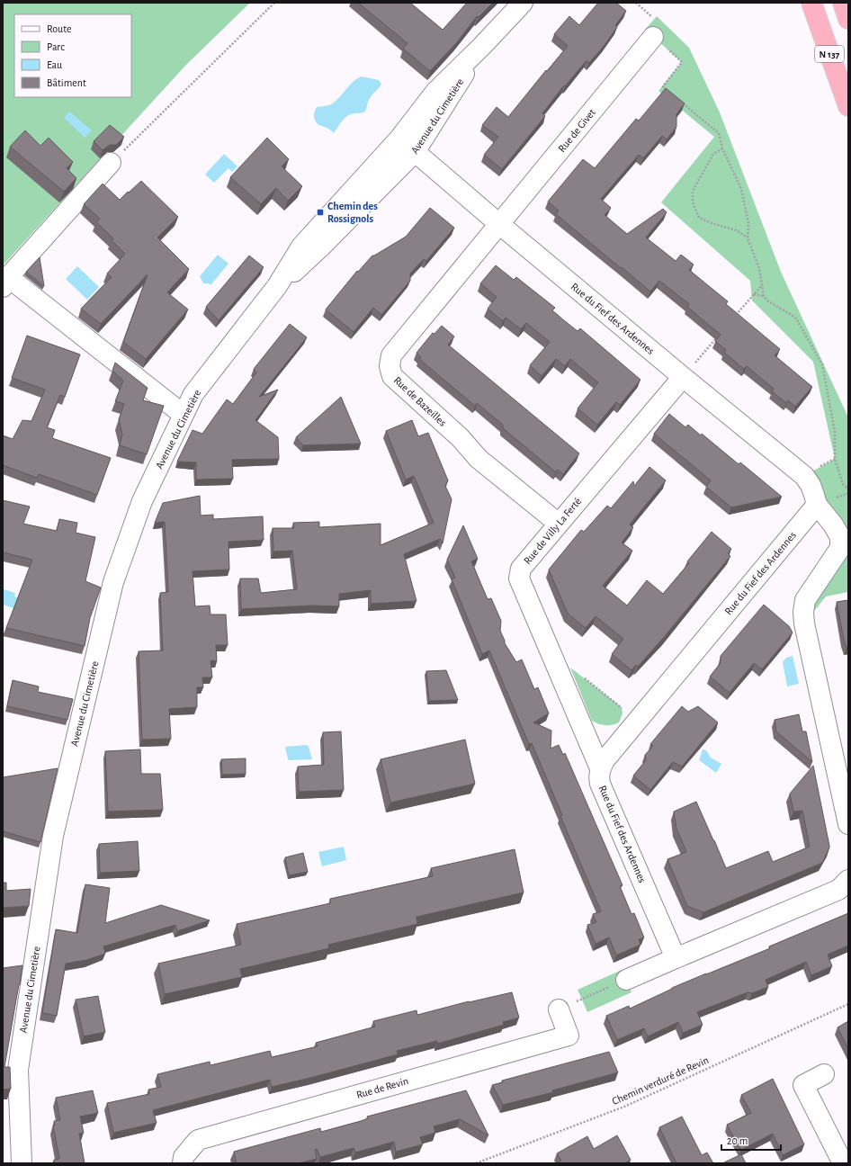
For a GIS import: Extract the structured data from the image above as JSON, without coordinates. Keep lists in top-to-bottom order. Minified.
{"streets":{"highway":["N 137"],"street":["Avenue du Cimetière","Rue de Givet","Rue du Fief des Ardennes","Rue de Bazeilles","Rue de Villy La Ferté","Rue de Revin"],"path":["Chemin verduré de Revin"]},"crossings":[["Avenue du Cimetière","Rue du Fief des Ardennes"],["Rue de Givet","Rue du Fief des Ardennes"],["Rue de Givet","Rue de Bazeilles"],["Rue du Fief des Ardennes","Rue de Bazeilles"],["Rue du Fief des Ardennes","Rue de Villy La Ferté"],["Rue de Bazeilles","Rue de Villy La Ferté"]],"places":{"transit":["Chemin des Rossignols"]},"legend":["Route","Parc","Eau","Bâtiment"],"scale_bar":"20 m"}
